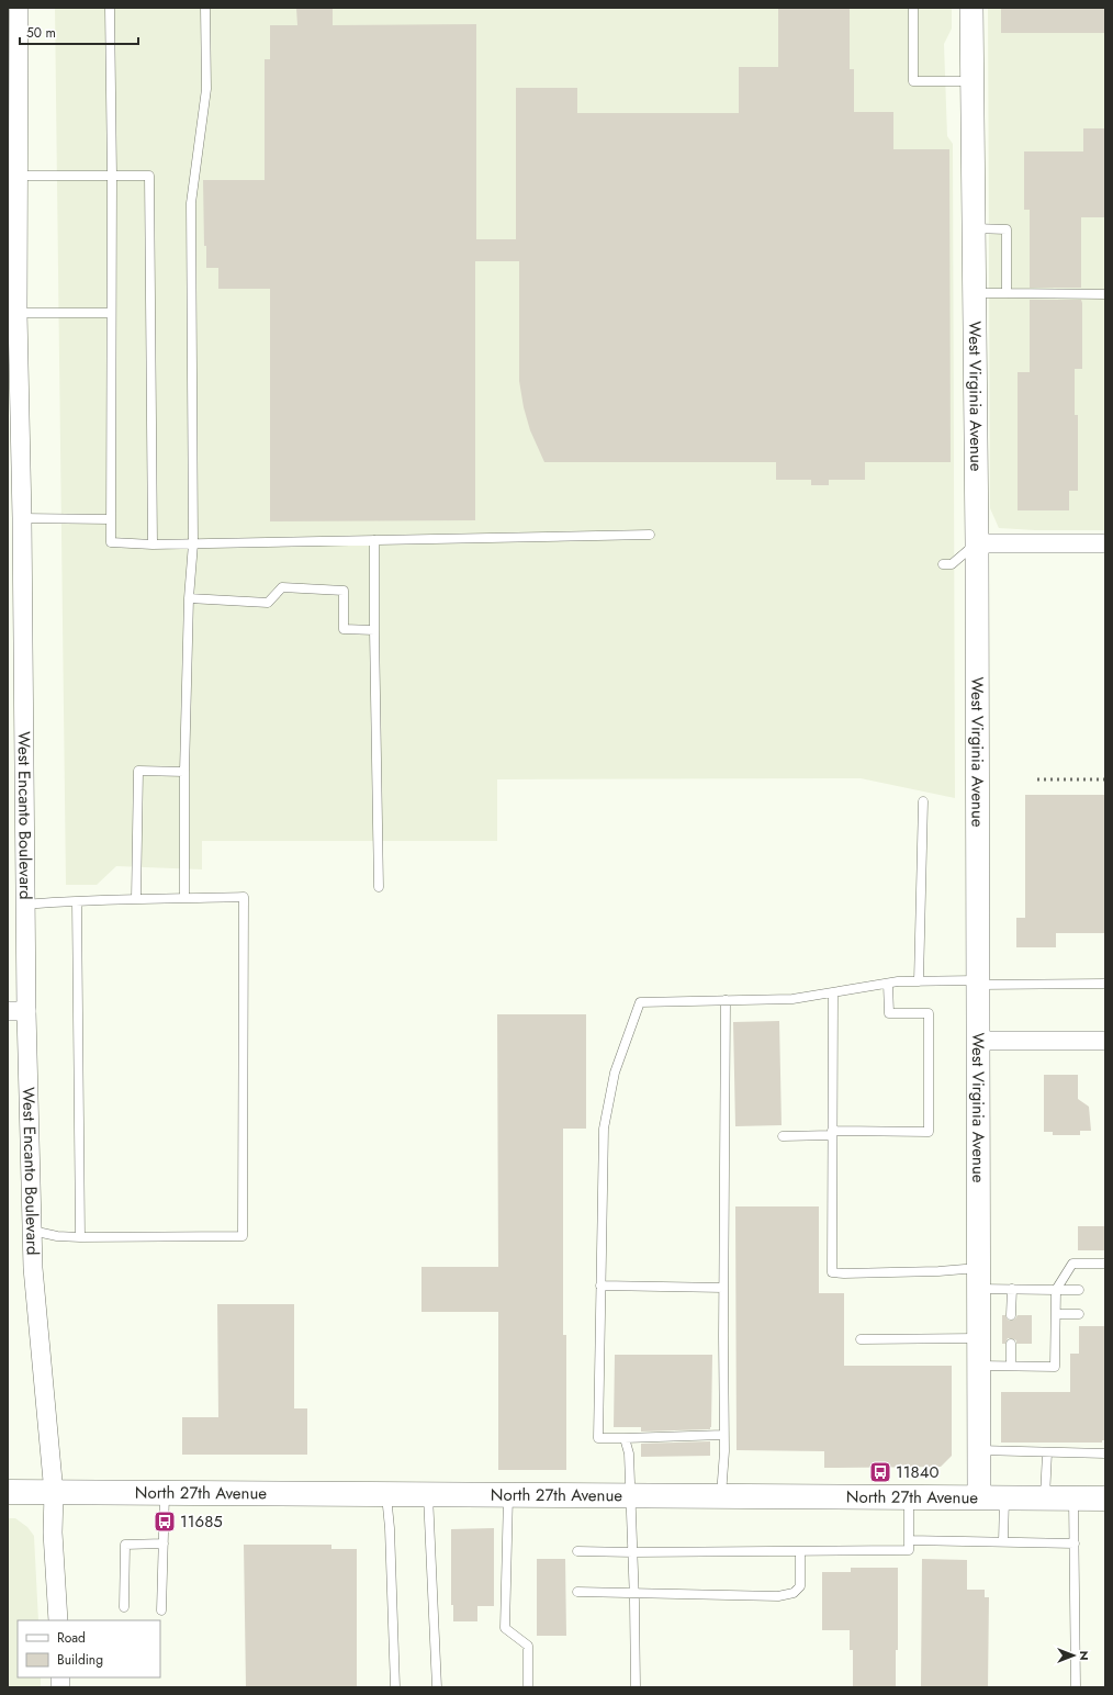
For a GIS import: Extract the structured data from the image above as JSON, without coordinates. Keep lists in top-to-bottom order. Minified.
{"streets":{"main road":["North 27th Avenue"],"street":["West Virginia Avenue","West Encanto Boulevard"]},"crossings":[["West Virginia Avenue","North 27th Avenue"],["West Encanto Boulevard","North 27th Avenue"]],"places":{"bus stop":["11840","11685"]},"legend":["Road","Building"],"scale_bar":"50 m","north":"right"}
